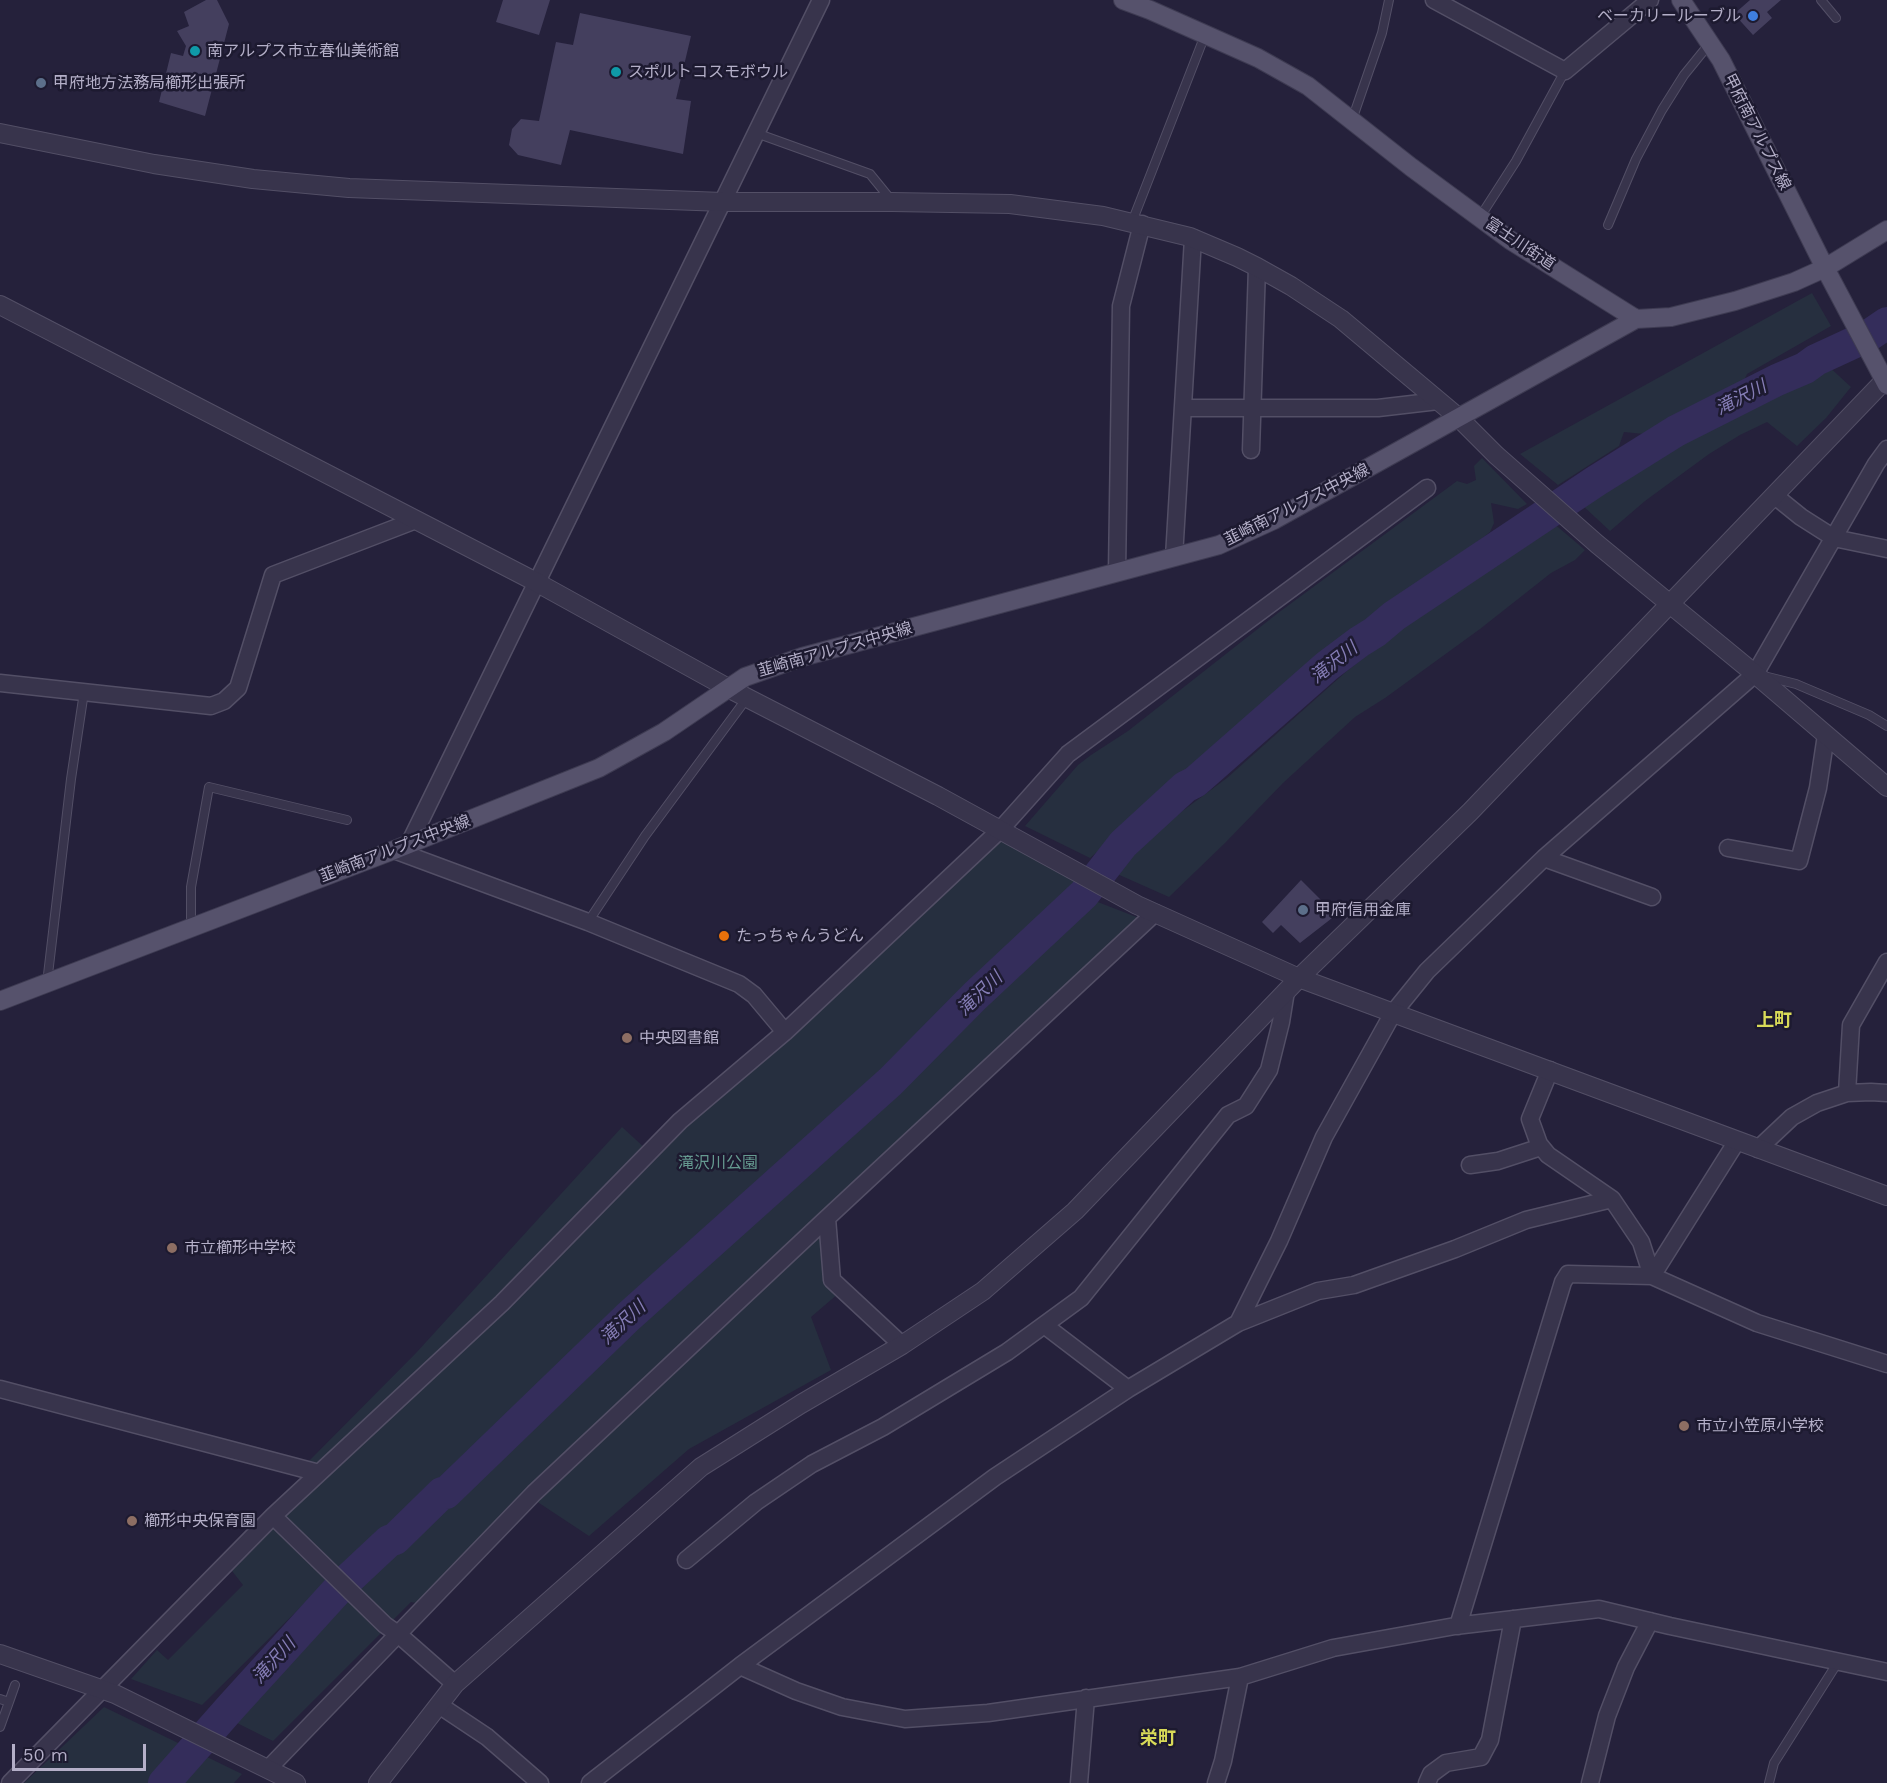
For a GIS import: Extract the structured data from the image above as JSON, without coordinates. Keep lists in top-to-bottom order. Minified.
{"streets":{"main road":["甲府南アルプス線","富士川街道","韮崎南アルプス中央線"]},"crossings":[["富士川街道","韮崎南アルプス中央線"]],"districts":["上町","栄町"],"water":["滝沢川"],"parks":["滝沢川公園"],"places":["ベーカリールーブル","南アルプス市立春仙美術館","スポルトコスモボウル","甲府地方法務局櫛形出張所","甲府信用金庫","たっちゃんうどん","中央図書館","市立櫛形中学校","市立小笠原小学校","櫛形中央保育園"],"scale_bar":"50 m"}
